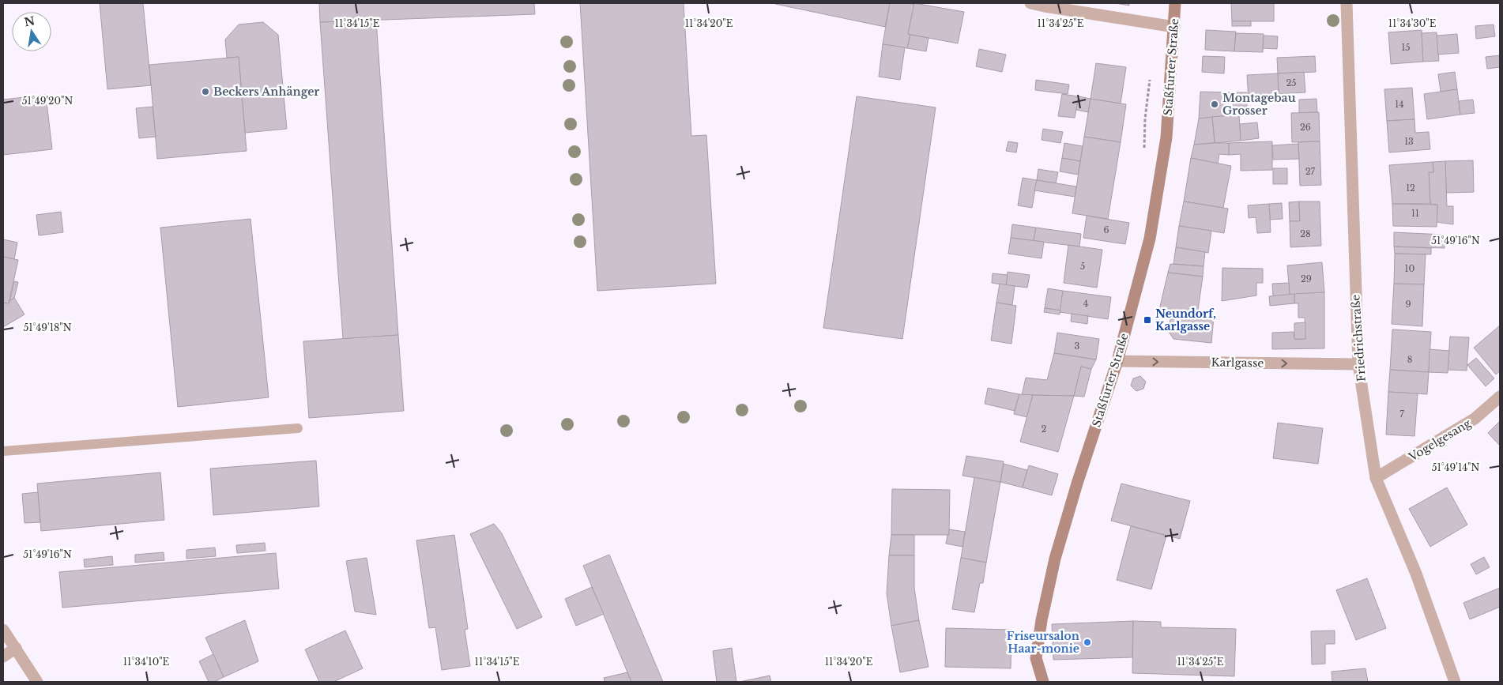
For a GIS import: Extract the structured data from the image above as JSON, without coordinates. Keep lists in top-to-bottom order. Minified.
{"streets":{"main road":["Staßfurter Straße"],"street":["Friedrichstraße","Karlgasse","Vogelgesang"]},"crossings":[["Staßfurter Straße","Karlgasse"],["Friedrichstraße","Karlgasse"],["Friedrichstraße","Vogelgesang"]],"one_way":["Karlgasse"],"places":{"other":["Beckers Anhänger","Montagebau Grosser","Friseursalon Haar-monie"],"transit":["Neundorf, Karlgasse"]},"house_numbers":["15","25","14","26","13","27","12","11","6","28","5","10","29","4","9","3","8","7","2"],"north":"top","coordinates":["11°34'15\"E","11°34'25\"E","11°34'20\"E","11°34'30\"E","51°49'20\"N","51°49'16\"N","51°49'18\"N","51°49'14\"N","11°34'10\"E"]}
